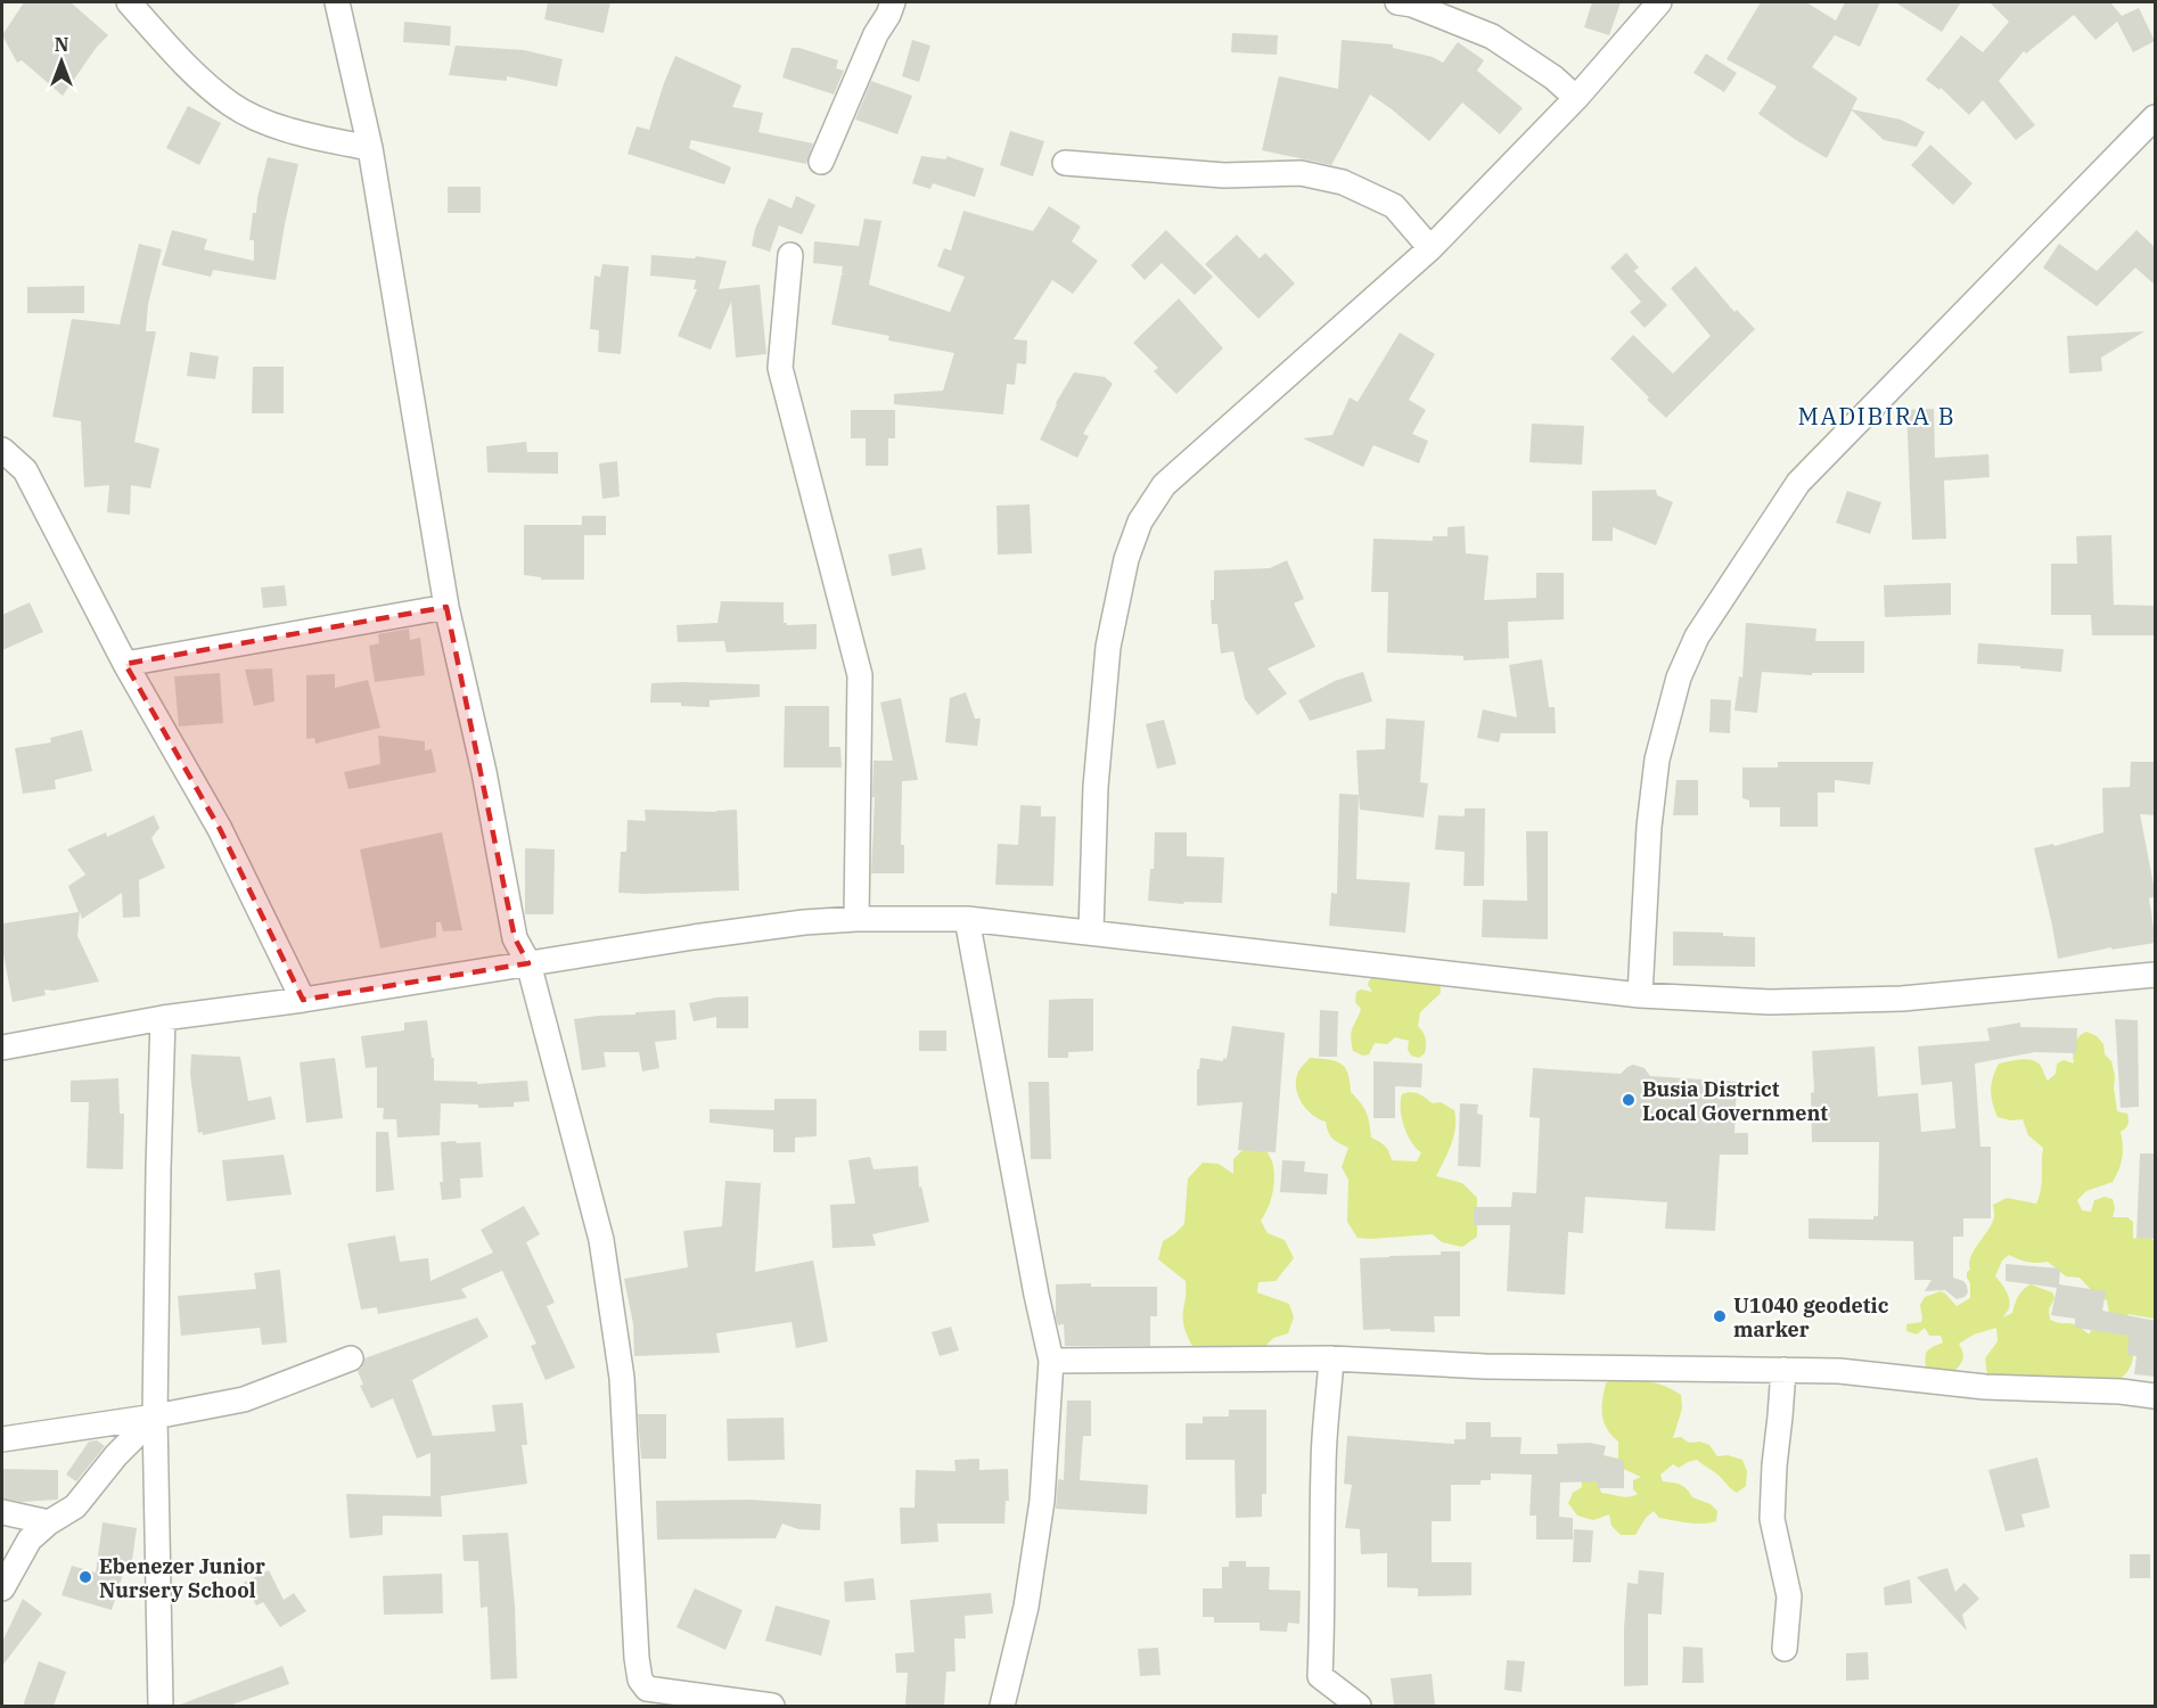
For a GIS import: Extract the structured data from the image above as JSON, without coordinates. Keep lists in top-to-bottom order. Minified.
{"districts":["MADIBIRA B"],"places":["Busia District Local Government","U1040 geodetic marker","Ebenezer Junior Nursery School"],"north":"top"}
